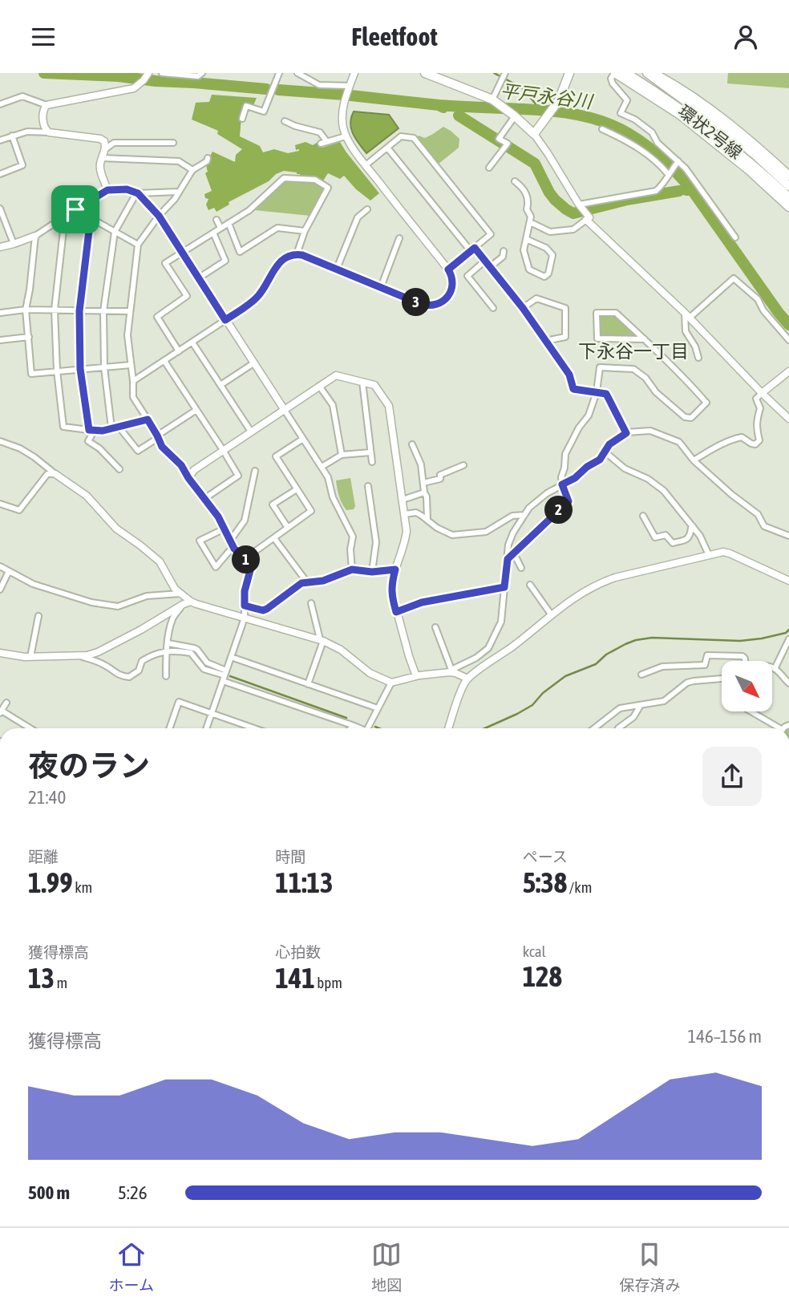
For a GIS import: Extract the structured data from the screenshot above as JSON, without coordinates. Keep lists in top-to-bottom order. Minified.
{"streets":{"main road":["環状2号線"]},"districts":["下永谷一丁目"],"water":["平戸永谷川"],"north":"bottom right","page":{"header":"Fleetfoot","pins":["3","2","1"],"heading":["夜のラン","21:40"],"stats":[["距離","1.99 km"],["時間","11:13"],["ペース","5:38 /km"],["獲得標高","13 m"],["心拍数","141 bpm"],["kcal","128"]],"chart":["獲得標高","146–156 m"],"list":[{"name":"500 m","note":"5:26"}],"tabs":["ホーム","地図","保存済み"]}}
